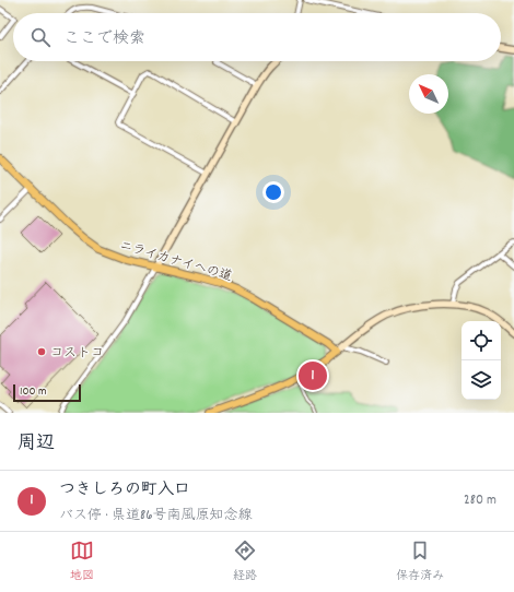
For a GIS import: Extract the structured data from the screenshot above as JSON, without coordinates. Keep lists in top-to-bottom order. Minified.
{"streets":{"main road":["ニライカナイへの道"]},"places":["コストコ"],"scale_bar":"100 m","north":"top left","page":{"search":"ここで検索","pins":"1","scale":"100 m","heading":"周辺","list":[{"mark":"1","name":"つきしろの町入口","note":"バス停 · 県道86号南風原知念線","value":"280 m"}],"nav":["地図","経路","保存済み"]}}
